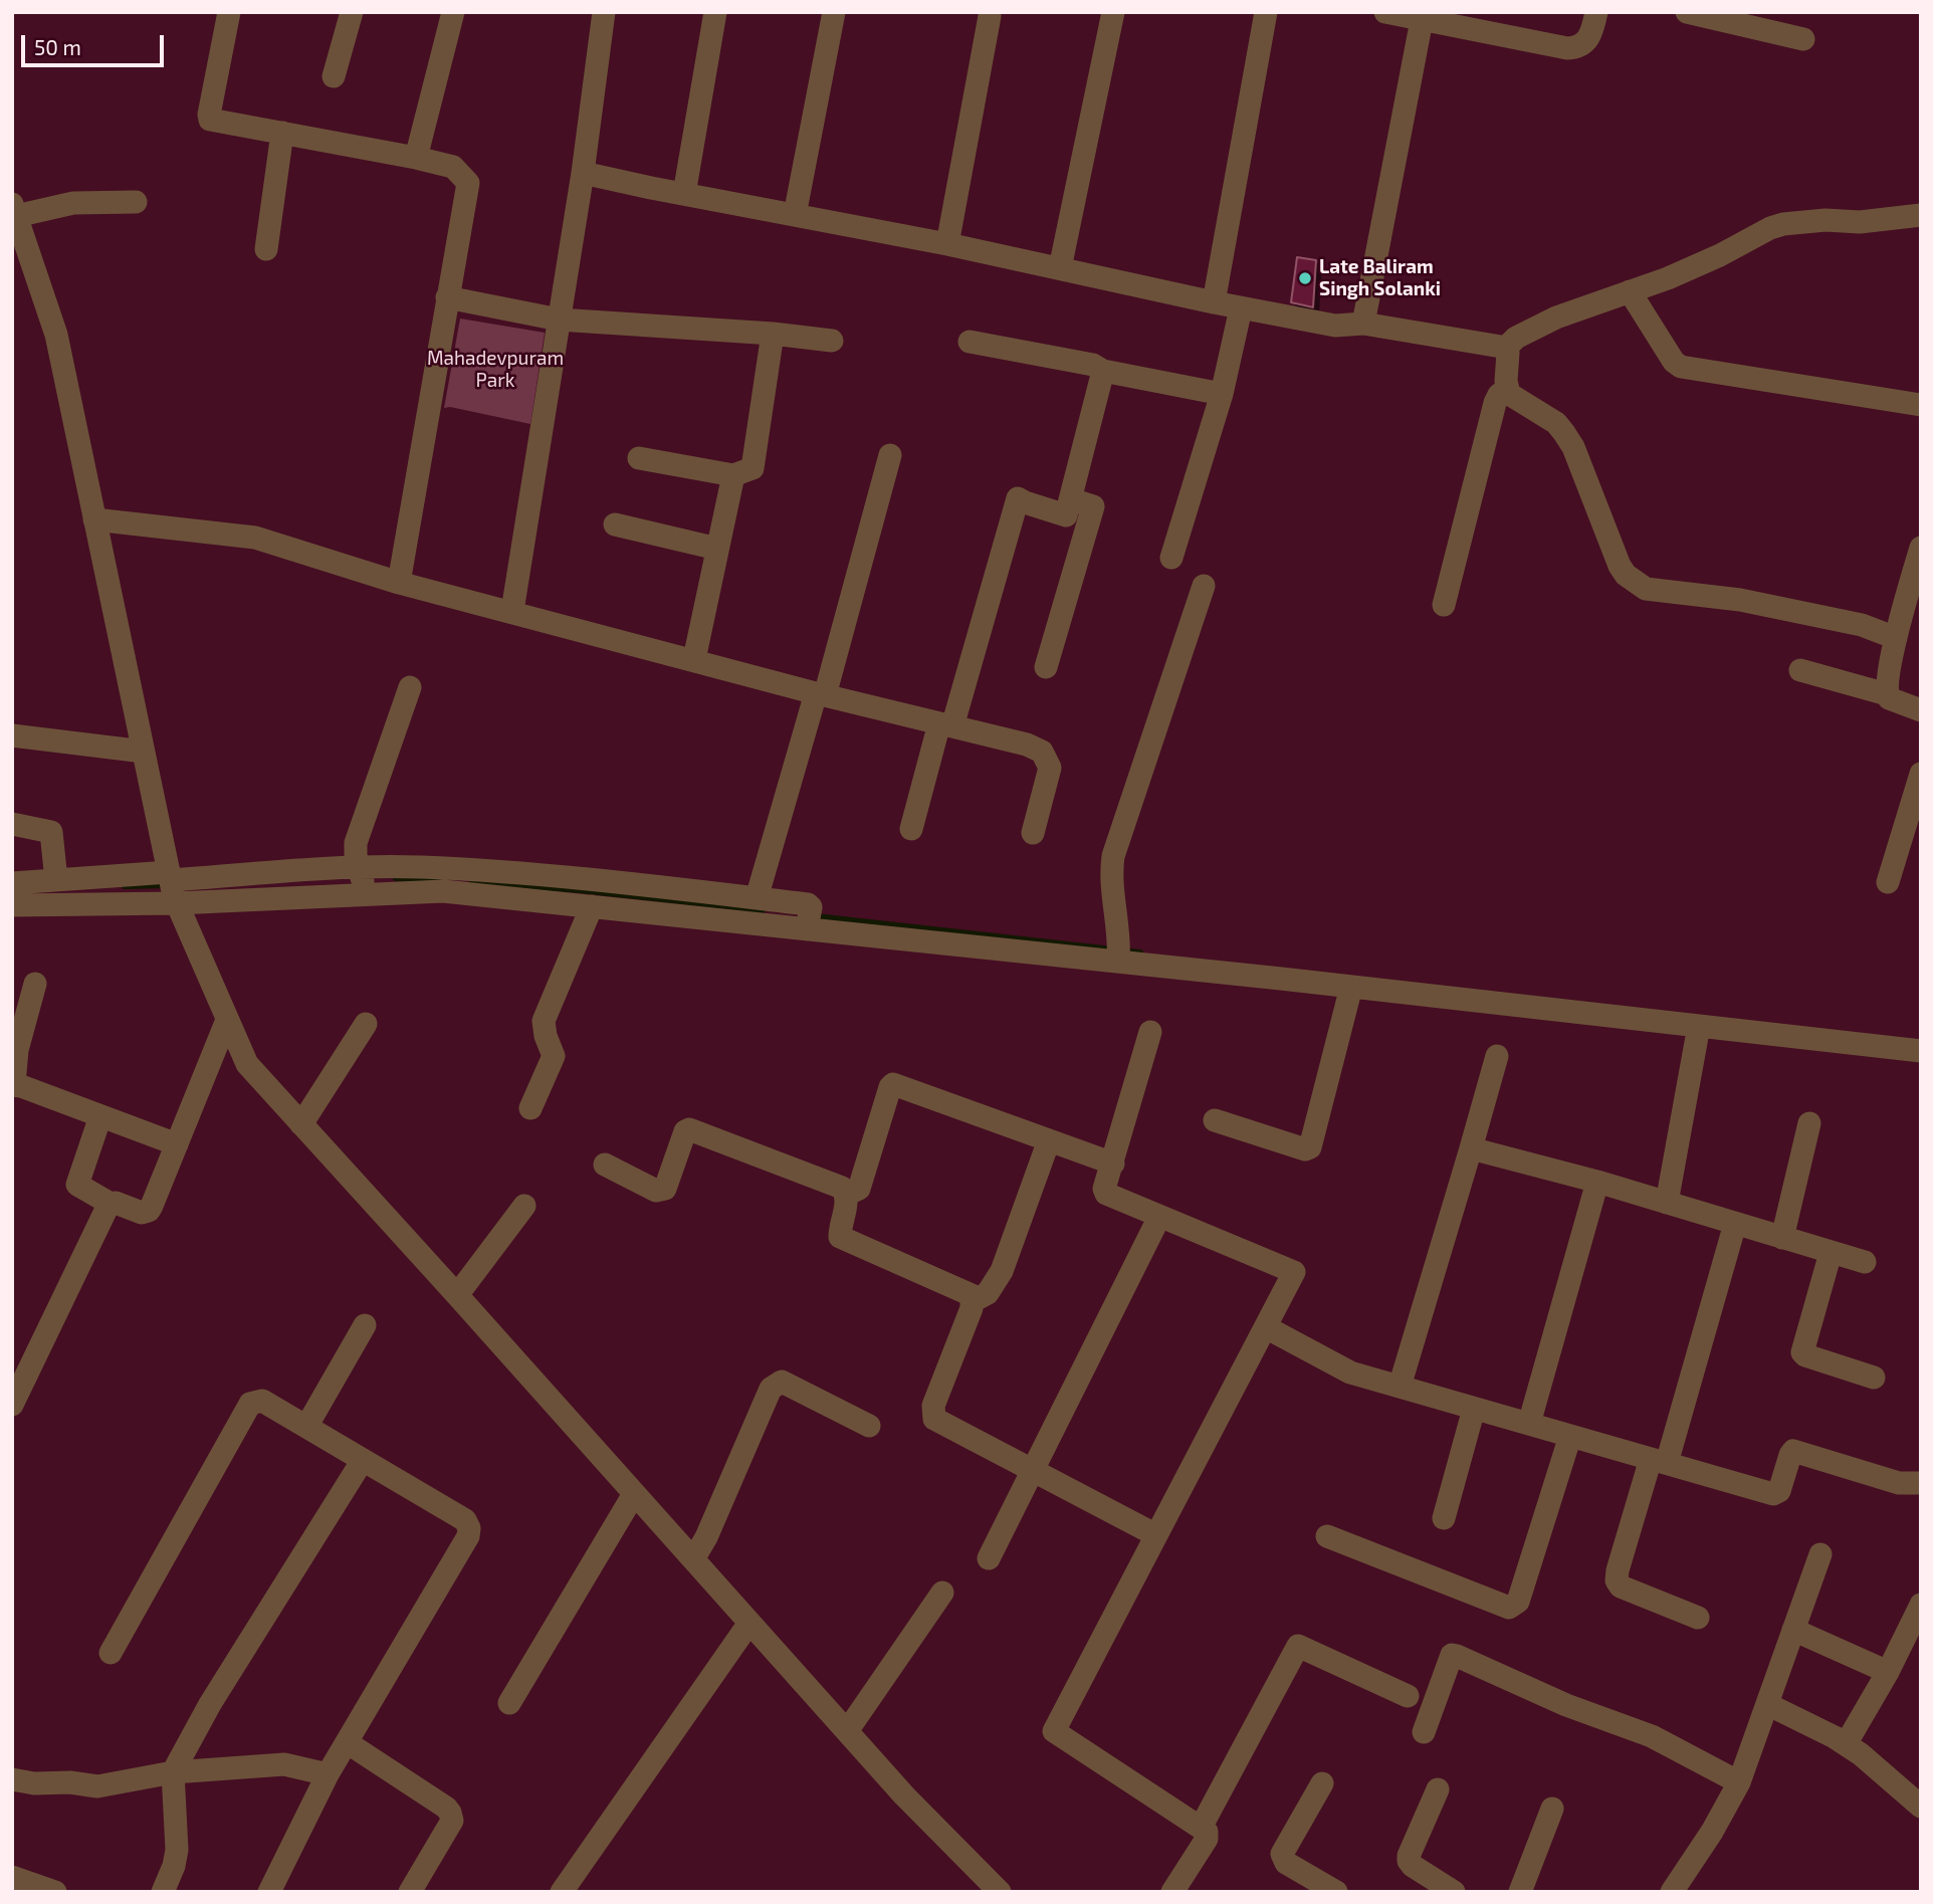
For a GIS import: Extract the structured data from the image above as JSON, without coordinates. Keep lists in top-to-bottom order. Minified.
{"parks":["Mahadevpuram Park"],"places":["Late Baliram Singh Solanki"],"scale_bar":"50 m"}
